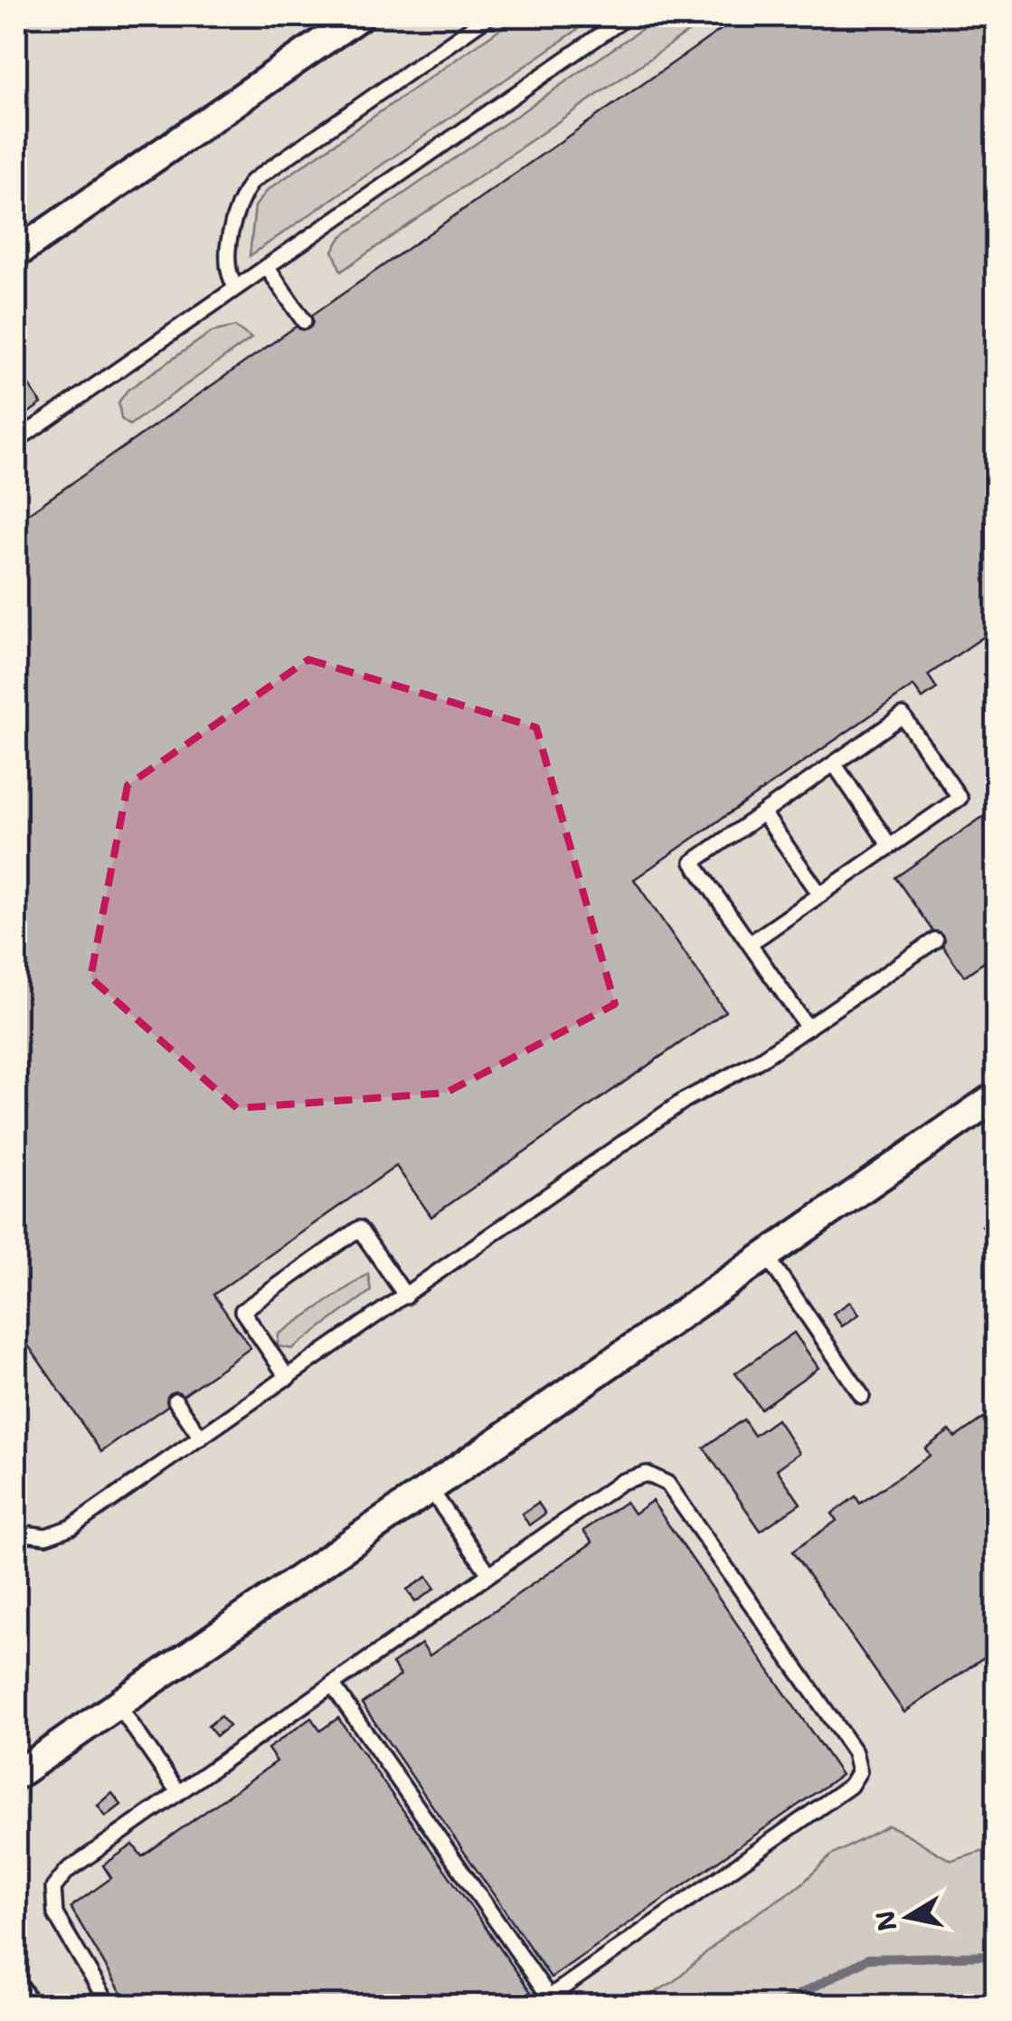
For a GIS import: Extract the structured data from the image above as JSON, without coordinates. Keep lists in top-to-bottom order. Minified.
{"north":"left"}
